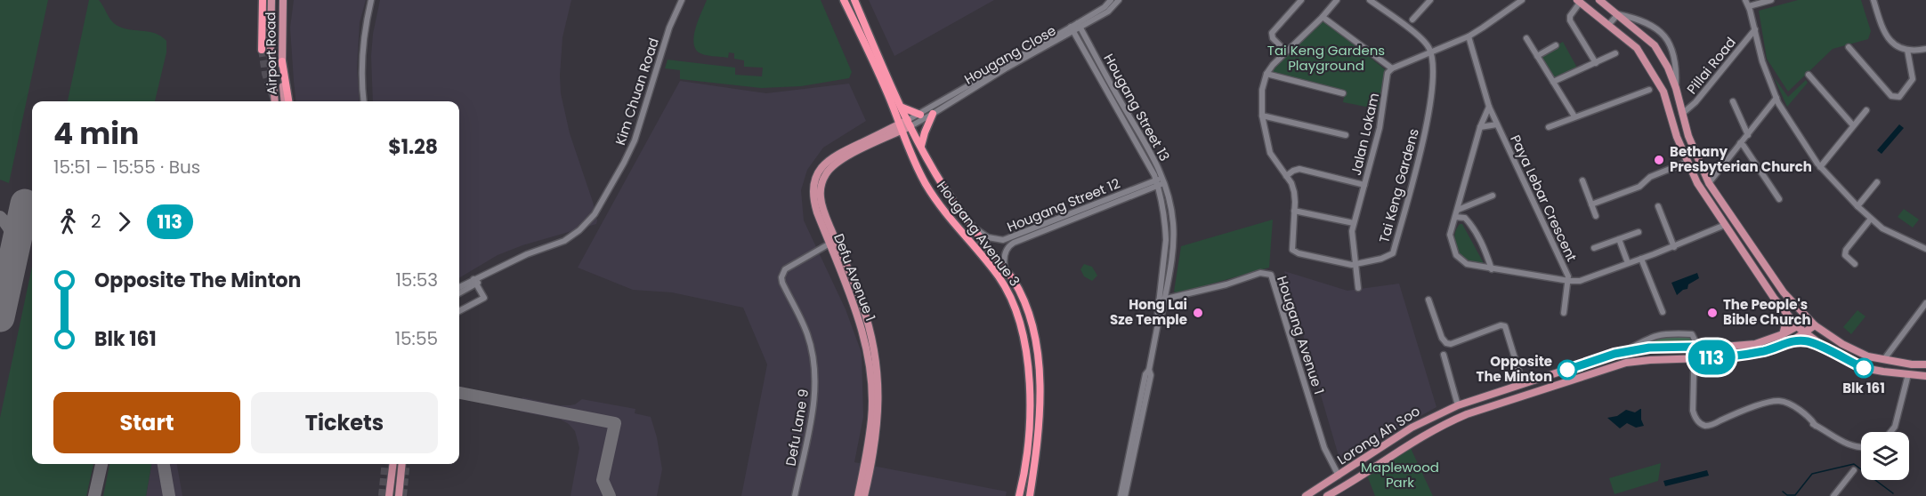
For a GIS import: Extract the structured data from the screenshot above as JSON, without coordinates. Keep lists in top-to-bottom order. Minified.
{"streets":{"highway":["Hougang Avenue 3"],"main road":["Airport Road","Defu Avenue 1","Lorong Ah Soo"],"street":["Hougang Close","Pillai Road","Kim Chuan Road","Hougang Street 13","Jalan Lokam","Tai Keng Gardens","Paya Lebar Crescent","Hougang Street 12","Hougang Avenue 1","Defu Lane 9"]},"crossings":[["Hougang Close","Hougang Street 13"],["Hougang Close","Hougang Avenue 3"],["Hougang Close","Defu Avenue 1"],["Hougang Street 13","Hougang Street 12"],["Hougang Street 13","Hougang Avenue 1"],["Jalan Lokam","Tai Keng Gardens"],["Hougang Street 12","Hougang Avenue 3"],["Hougang Avenue 3","Defu Avenue 1"],["Defu Avenue 1","Defu Lane 9"],["Hougang Avenue 1","Lorong Ah Soo"]],"parks":["Tai Keng Gardens Playground","Maplewood Park"],"places":["Bethany Presbyterian Church","Hong Lai Sze Temple","The People's Bible Church","Blk 161","Opposite The Minton"],"lines":["bus line 113"],"page":{"on_map":"113","heading":["4 min","15:51 – 15:55 · Bus","$1.28"],"legs":["2","113"],"list":[{"name":"Opposite The Minton","value":"15:53"},{"name":"Blk 161","value":"15:55"}],"buttons":["Start","Tickets"]}}
